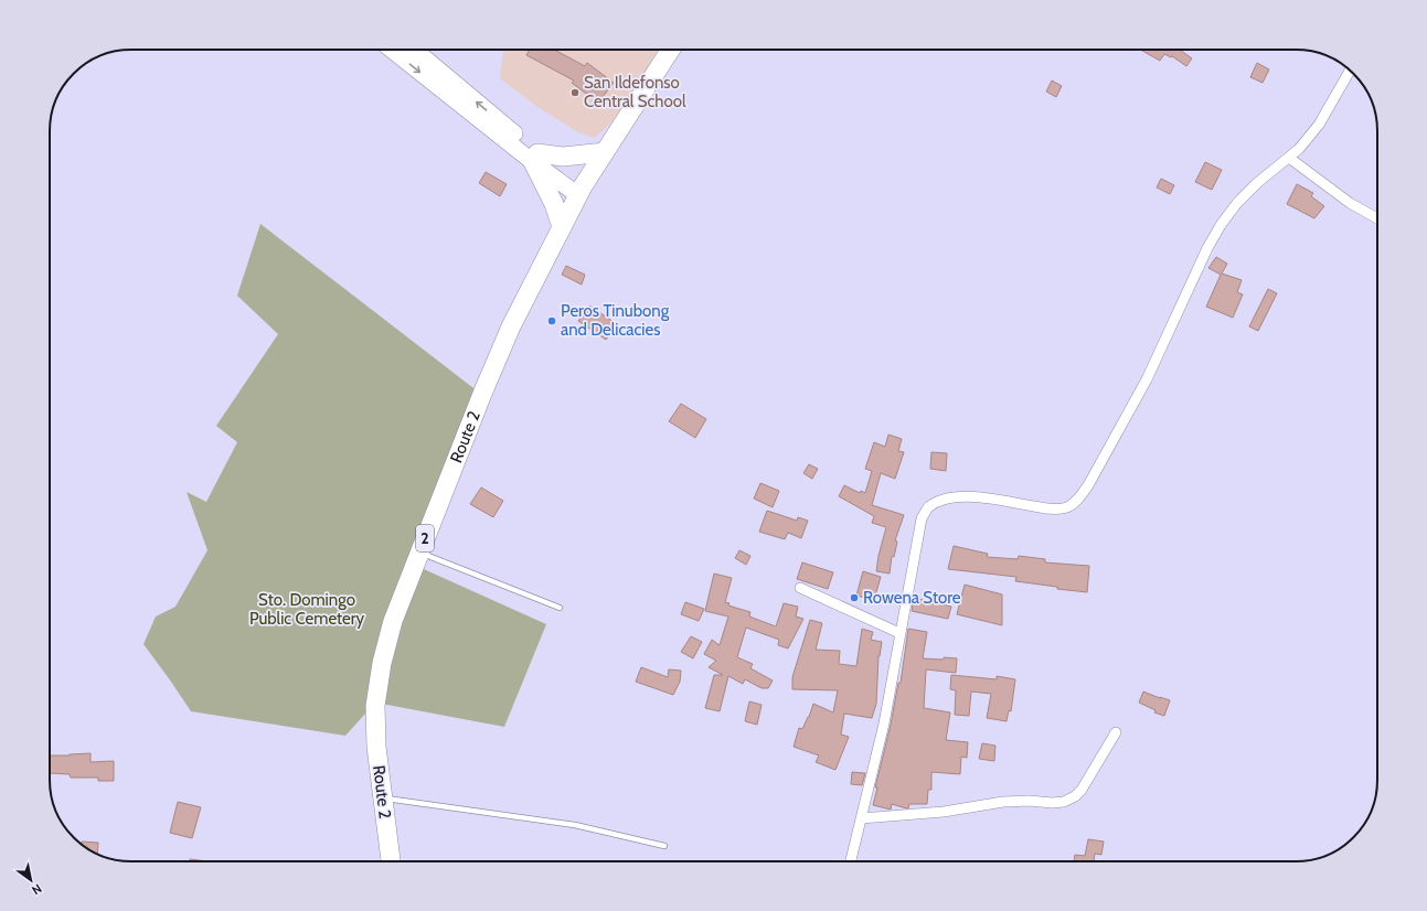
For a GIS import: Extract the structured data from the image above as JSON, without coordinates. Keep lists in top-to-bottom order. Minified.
{"streets":{"highway":["Route 2","2"]},"parks":["Sto. Domingo Public Cemetery"],"places":["San Ildefonso Central School","Peros Tinubong and Delicacies","Rowena Store"],"north":"bottom right"}
